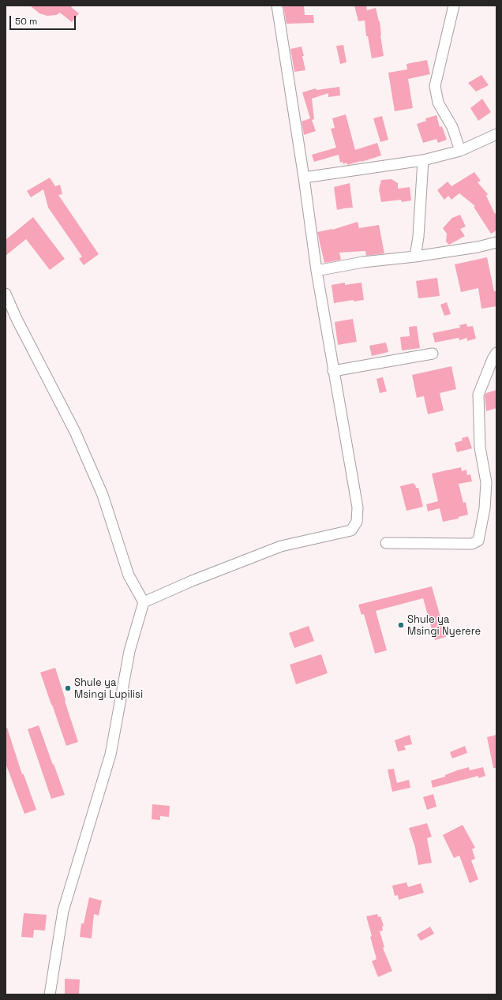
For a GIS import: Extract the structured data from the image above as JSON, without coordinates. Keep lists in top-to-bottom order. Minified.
{"places":["Shule ya Msingi Nyerere","Shule ya Msingi Lupilisi"],"scale_bar":"50 m"}
